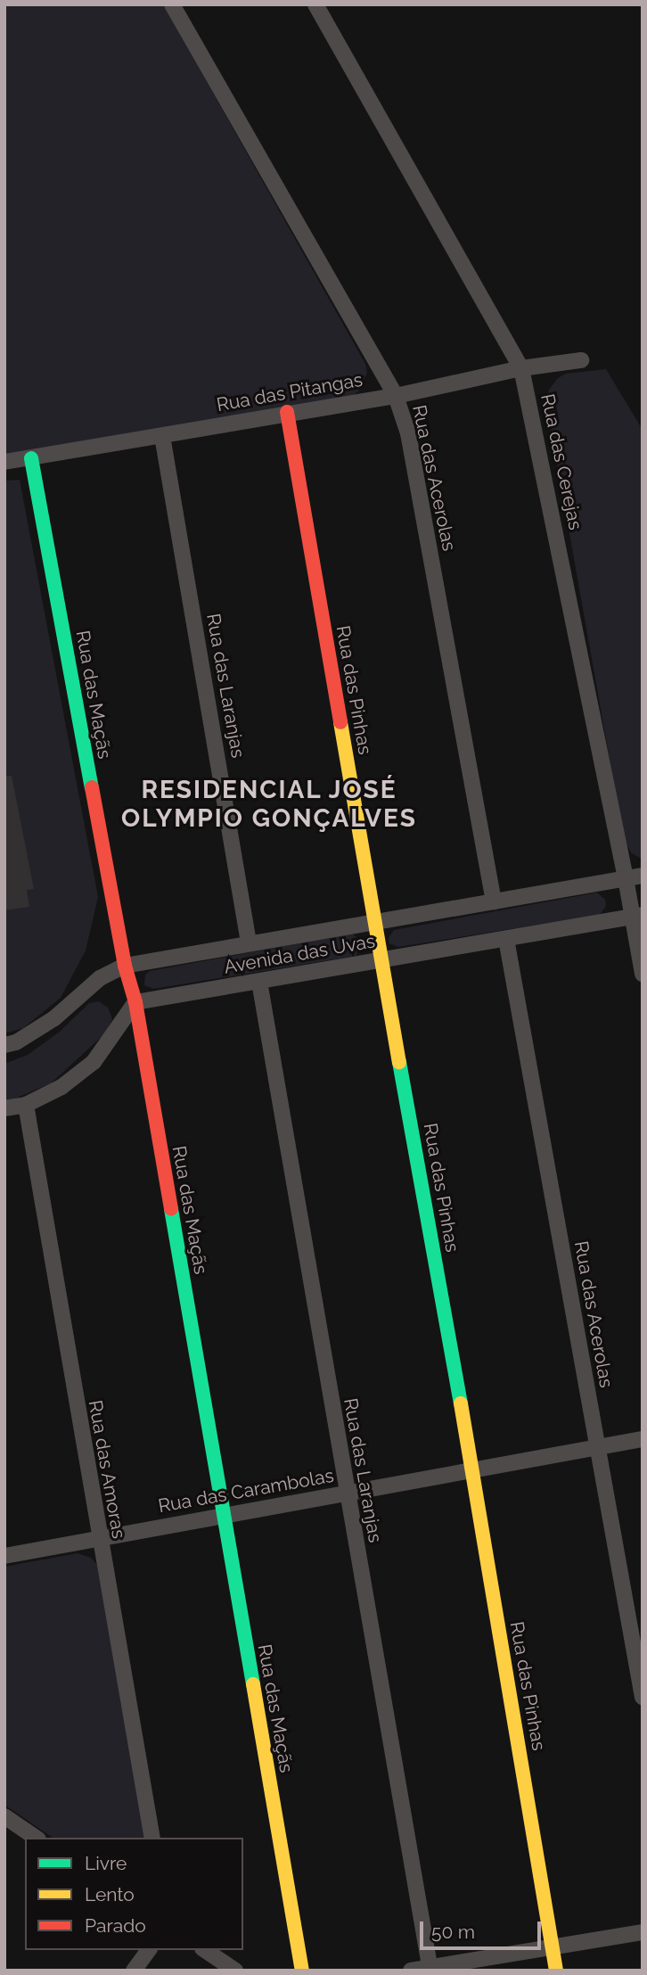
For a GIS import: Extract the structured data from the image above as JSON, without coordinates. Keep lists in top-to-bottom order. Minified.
{"streets":{"street":["Rua das Pitangas","Rua das Cerejas","Rua das Acerolas","Rua das Laranjas","Rua das Pinhas","Rua das Maçãs","Avenida das Uvas","Rua das Amoras","Rua das Carambolas"]},"crossings":[["Rua das Pitangas","Rua das Cerejas"],["Rua das Pitangas","Rua das Acerolas"],["Rua das Pitangas","Rua das Laranjas"],["Rua das Pitangas","Rua das Pinhas"],["Rua das Pitangas","Rua das Maçãs"],["Rua das Cerejas","Avenida das Uvas"],["Rua das Acerolas","Avenida das Uvas"],["Rua das Acerolas","Rua das Carambolas"],["Rua das Laranjas","Avenida das Uvas"],["Rua das Laranjas","Rua das Carambolas"],["Rua das Pinhas","Avenida das Uvas"],["Rua das Pinhas","Rua das Carambolas"],["Rua das Maçãs","Avenida das Uvas"],["Rua das Maçãs","Rua das Carambolas"],["Rua das Amoras","Rua das Carambolas"]],"districts":["RESIDENCIAL JOSÉ OLYMPIO GONÇALVES"],"legend":["Livre","Lento","Parado"],"scale_bar":"50 m"}
